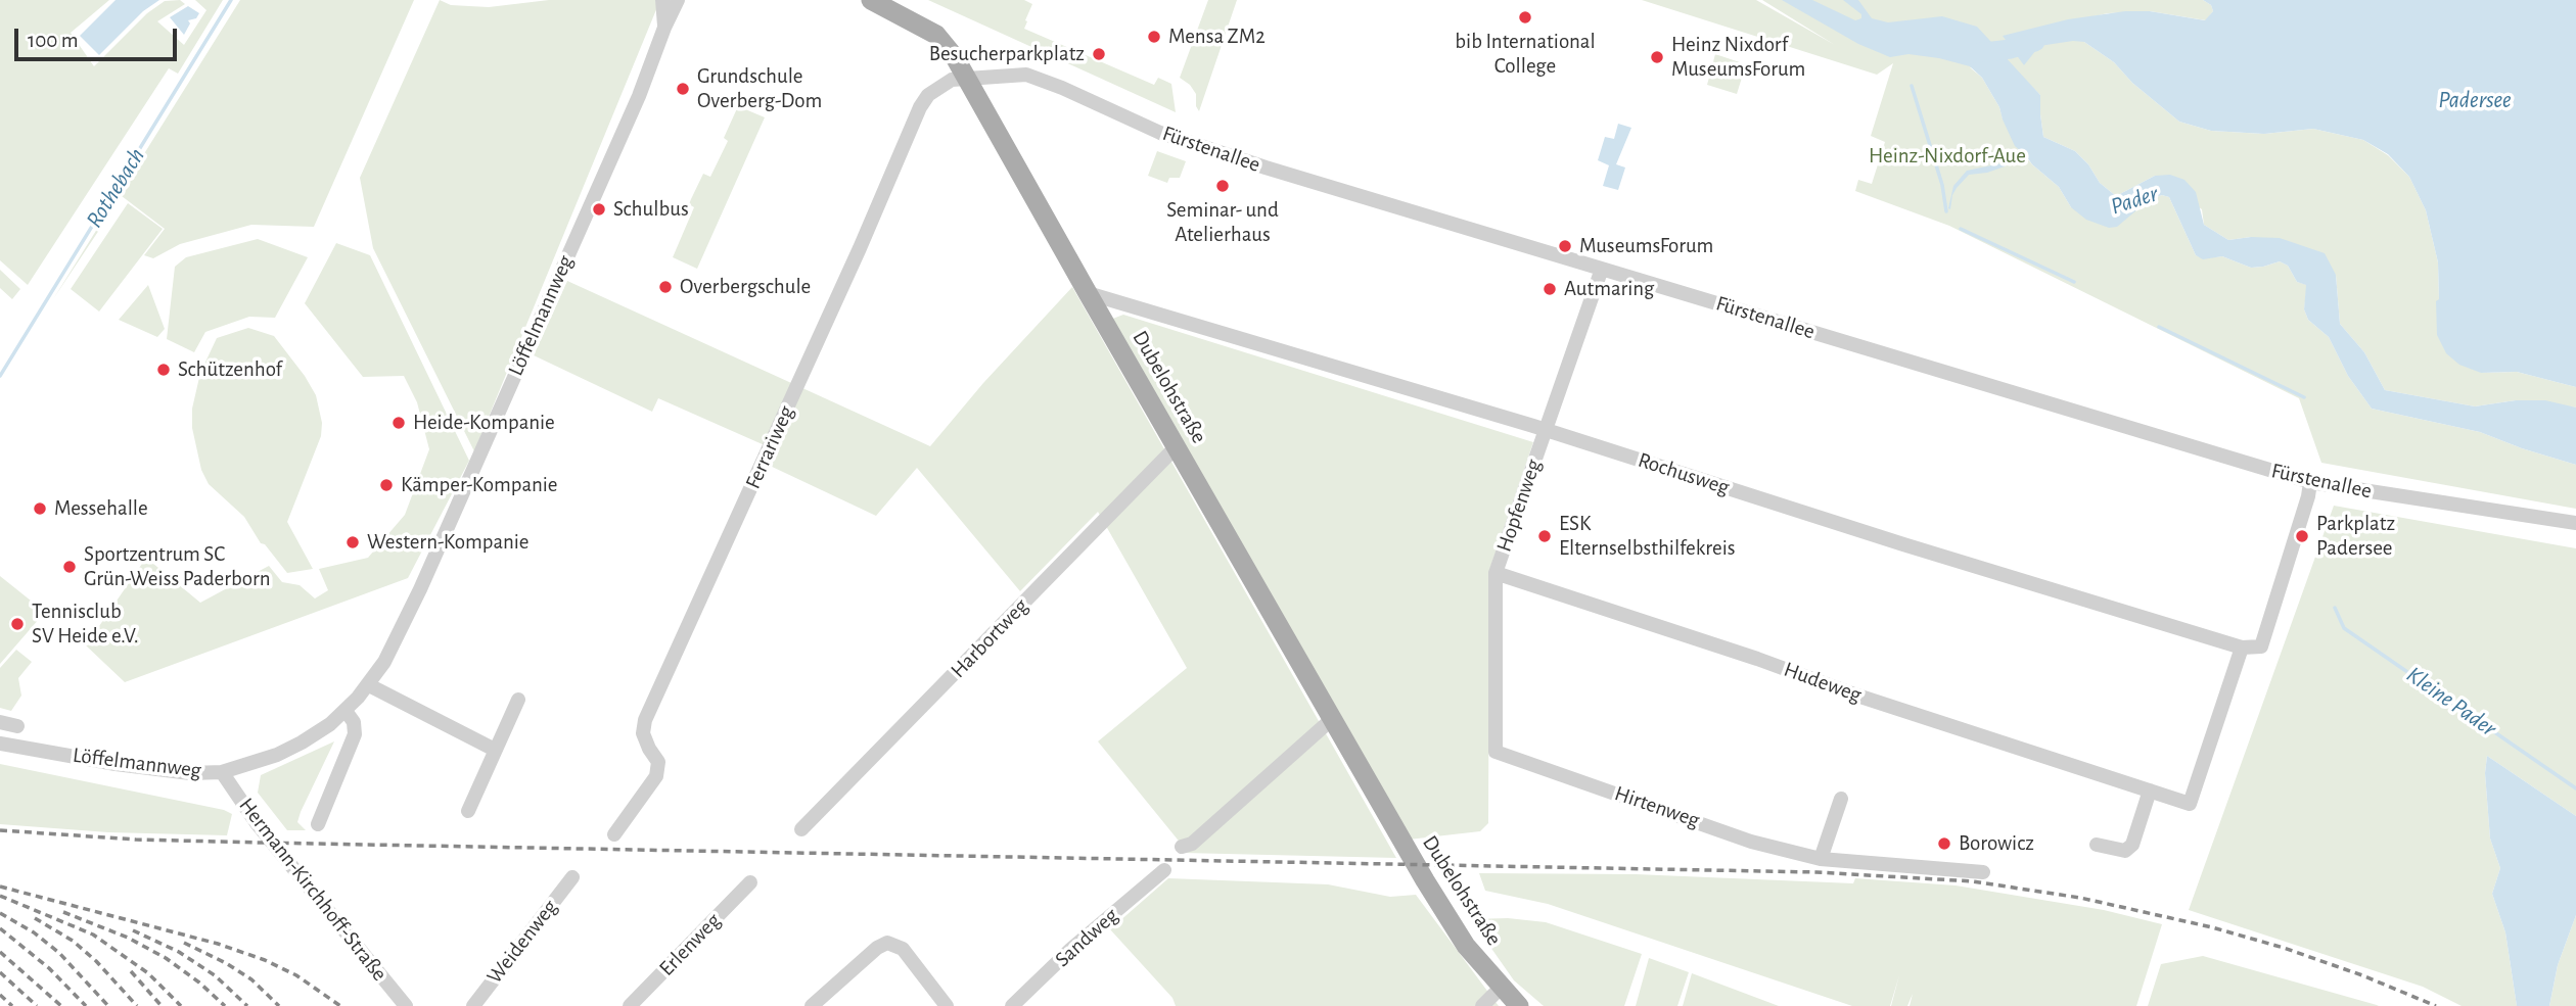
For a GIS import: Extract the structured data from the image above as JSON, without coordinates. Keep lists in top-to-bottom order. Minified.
{"streets":{"main road":["Dubelohstraße"],"street":["Fürstenallee","Löffelmannweg","Ferrariweg","Rochusweg","Hopfenweg","Harbortweg","Hudeweg","Hirtenweg","Hermann-Kirchhoff-Straße","Sandweg","Weidenweg","Erlenweg"]},"crossings":[["Fürstenallee","Dubelohstraße"],["Fürstenallee","Ferrariweg"],["Fürstenallee","Hopfenweg"],["Löffelmannweg","Hermann-Kirchhoff-Straße"],["Dubelohstraße","Ferrariweg"],["Dubelohstraße","Rochusweg"],["Dubelohstraße","Harbortweg"],["Rochusweg","Hopfenweg"],["Rochusweg","Hudeweg"],["Hopfenweg","Hudeweg"],["Hopfenweg","Hirtenweg"]],"water":["Padersee","Rothebach","Pader","Kleine Pader"],"parks":["Heinz-Nixdorf-Aue"],"places":["bib International College","Mensa ZM2","Besucherparkplatz","Heinz Nixdorf MuseumsForum","Grundschule Overberg-Dom","Seminar- und Atelierhaus","Schulbus","MuseumsForum","Overbergschule","Autmaring","Schützenhof","Heide-Kompanie","Kämper-Kompanie","Messehalle","ESK Elternselbsthilfekreis","Parkplatz Padersee","Western-Kompanie","Sportzentrum SC Grün-Weiss Paderborn","Tennisclub SV Heide e.V.","Borowicz"],"scale_bar":"100 m"}
